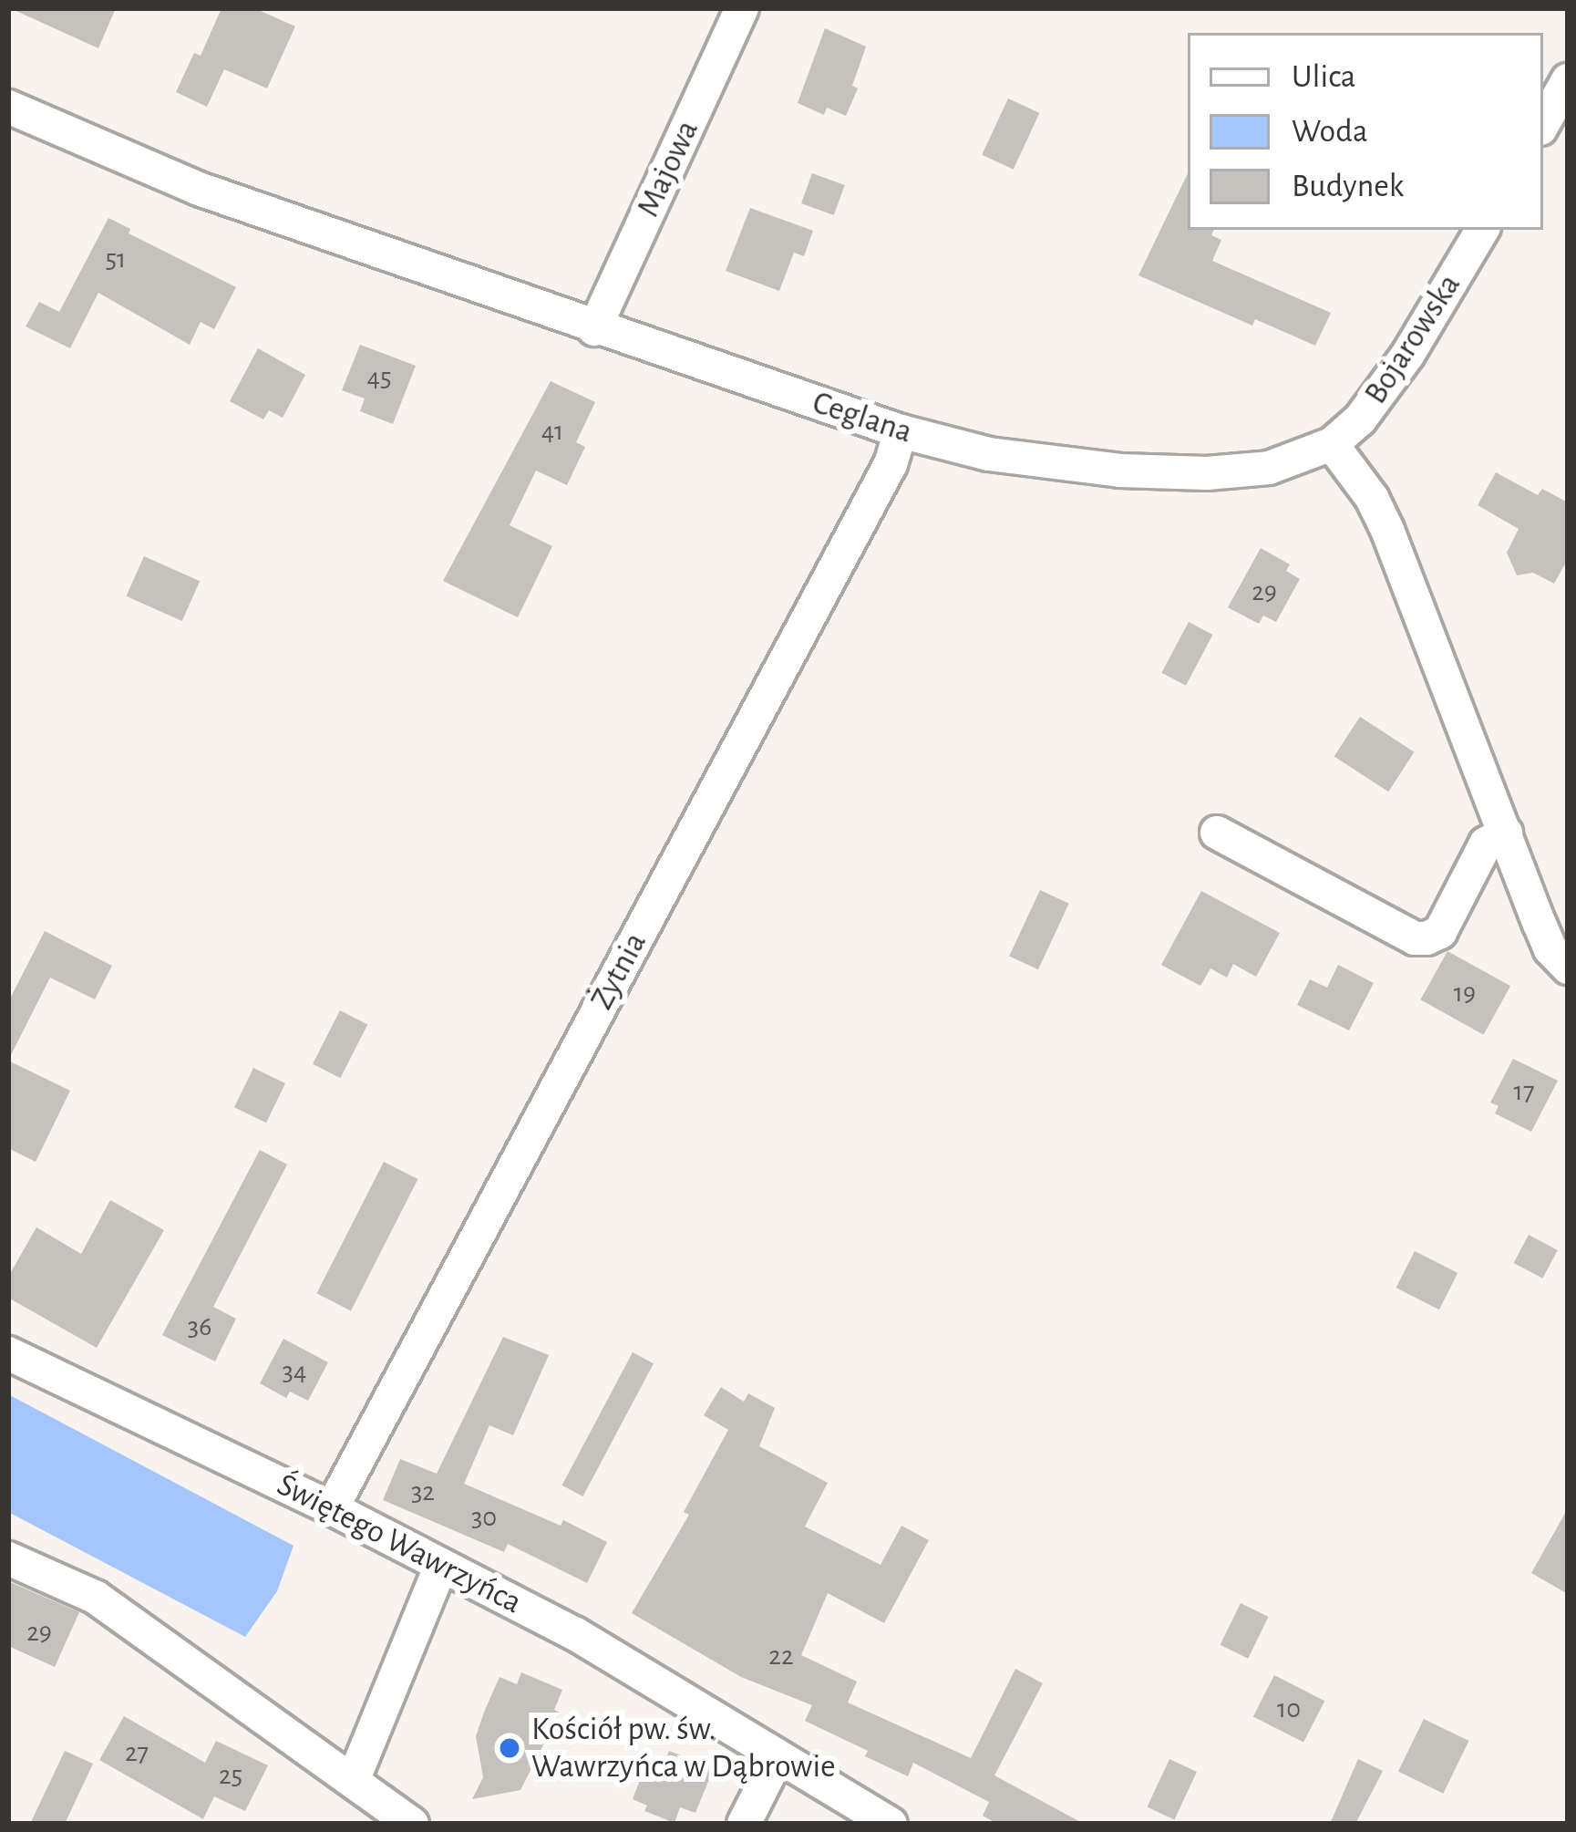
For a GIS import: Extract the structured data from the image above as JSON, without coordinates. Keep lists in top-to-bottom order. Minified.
{"streets":{"street":["Majowa","Bojarowska","Ceglana","Żytnia","Świętego Wawrzyńca"]},"crossings":[["Majowa","Ceglana"],["Bojarowska","Ceglana"],["Ceglana","Żytnia"],["Żytnia","Świętego Wawrzyńca"]],"places":["Kościół pw. św. Wawrzyńca w Dąbrowie"],"house_numbers":["51","45","41","29","19","17","36","34","32","30","29","22","10","27","25"],"legend":["Ulica","Woda","Budynek"]}
